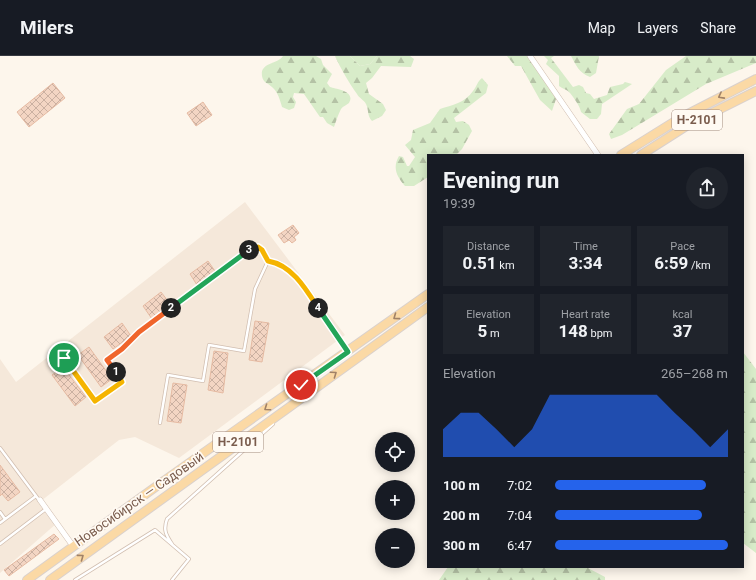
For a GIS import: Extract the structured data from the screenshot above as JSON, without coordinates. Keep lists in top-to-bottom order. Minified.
{"streets":{"main road":["Н-2101","Новосибирск — Садовый"]},"page":{"header":"Milers","nav":["Map","Layers","Share"],"heading":["Evening run","19:39"],"stats":[["Distance","0.51 km"],["Time","3:34"],["Pace","6:59 /km"],["Elevation","5 m"],["Heart rate","148 bpm"],["kcal","37"]],"pins":["3","2","4","1"],"chart":["Elevation","265–268 m"],"map_buttons":["+","−"],"list":[{"name":"100 m","note":"7:02"},{"name":"200 m","note":"7:04"},{"name":"300 m","note":"6:47"}]}}
